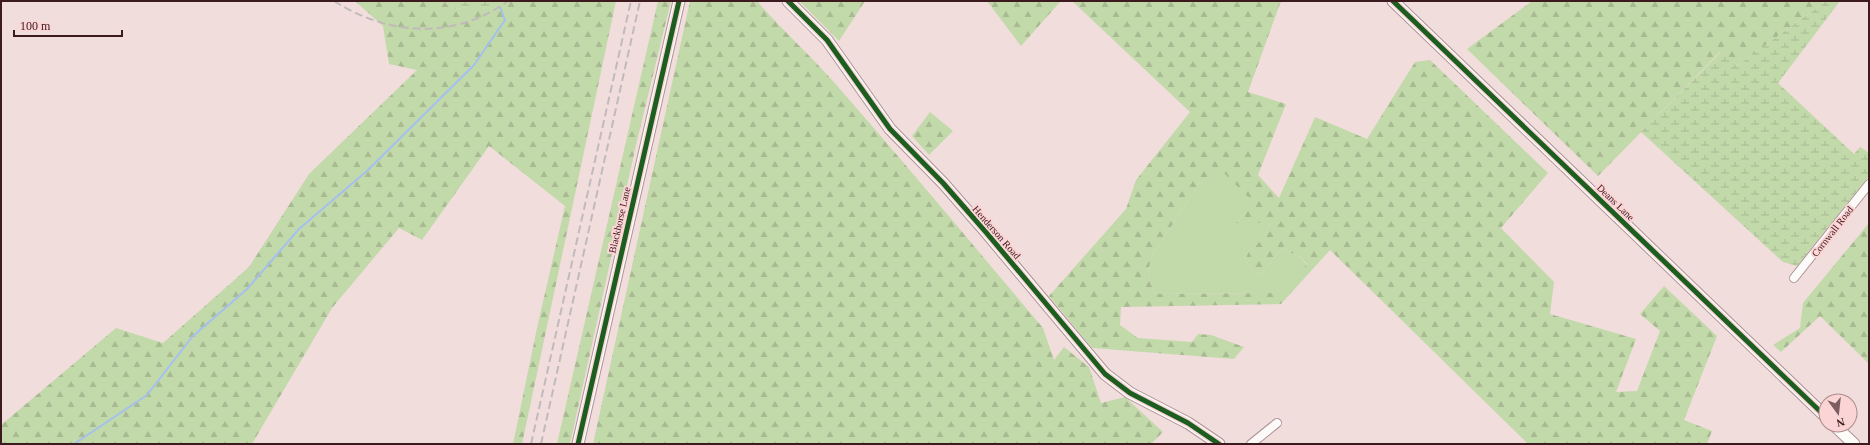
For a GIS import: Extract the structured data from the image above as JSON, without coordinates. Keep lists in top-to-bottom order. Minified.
{"streets":{"street":["Deans Lane","Blackhorse Lane","Cornwall Road","Henderson Road"]},"scale_bar":"100 m","north":"bottom"}
